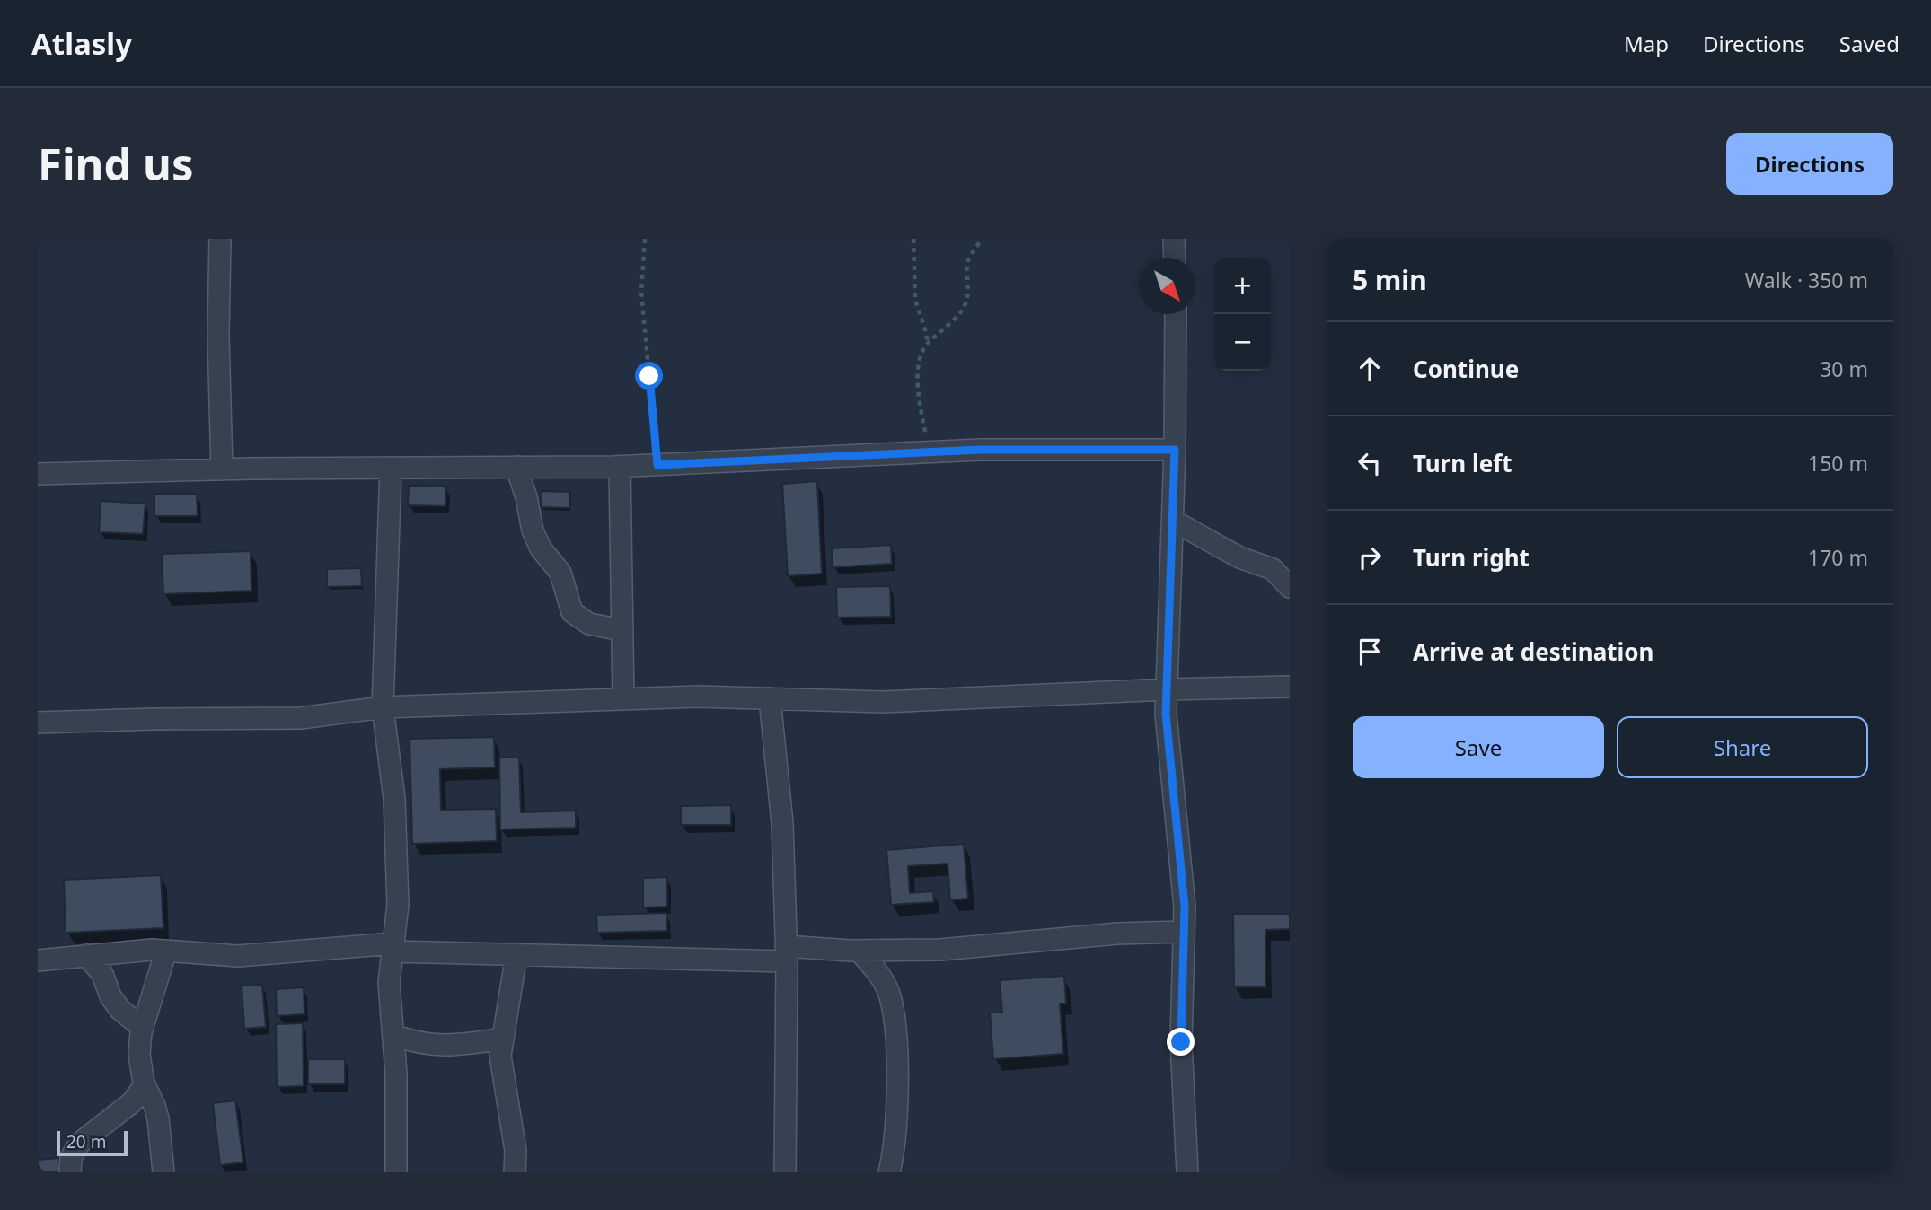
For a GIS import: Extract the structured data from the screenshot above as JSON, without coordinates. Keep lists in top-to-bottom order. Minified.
{"scale_bar":"20 m","north":"bottom right","page":{"header":"Atlasly","nav":["Map","Directions","Saved"],"buttons":["Directions",["Save","Share"]],"title":"Find us","heading":["5 min","Walk · 350 m"],"map_buttons":["+","−"],"list":[["Continue","30 m"],["Turn left","150 m"],["Turn right","170 m"],"Arrive at destination"],"scale":"20 m"}}
